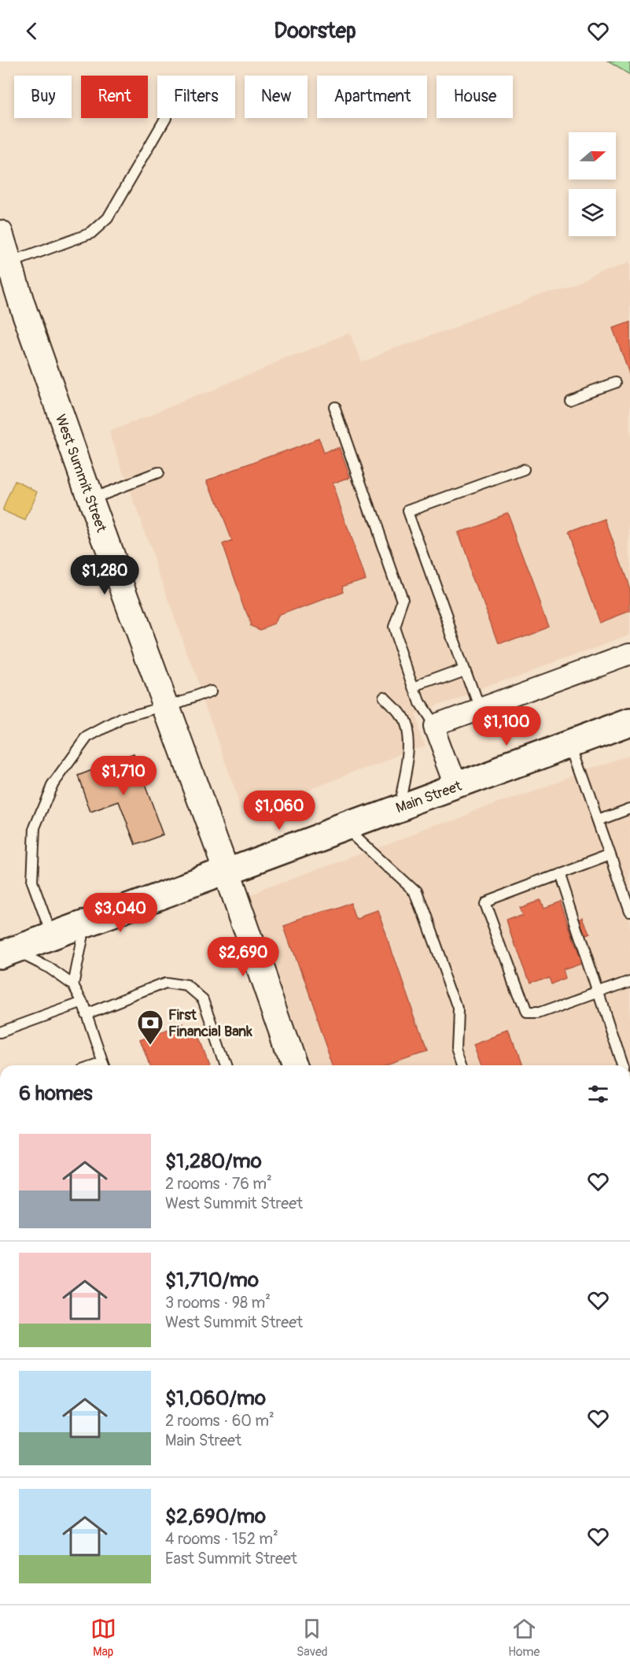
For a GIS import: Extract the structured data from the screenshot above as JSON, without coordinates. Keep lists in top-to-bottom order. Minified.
{"streets":{"main road":["Main Street"],"street":["West Summit Street"]},"crossings":[["West Summit Street","Main Street"]],"places":{"bank":["First Financial Bank"]},"north":"right","page":{"header":"Doorstep","chip":["Buy","Rent","Filters","New","Apartment","House"],"price":["$1,280","$1,100","$1,710","$1,060","$3,040","$2,690"],"heading":"6 homes","list":[{"name":"$1,280/mo","note":"2 rooms · 76 m² · West Summit Street"},{"name":"$1,710/mo","note":"3 rooms · 98 m² · West Summit Street"},{"name":"$1,060/mo","note":"2 rooms · 60 m² · Main Street"},{"name":"$2,690/mo","note":"4 rooms · 152 m² · East Summit Street"}],"tabs":["Map","Saved","Home"]}}
